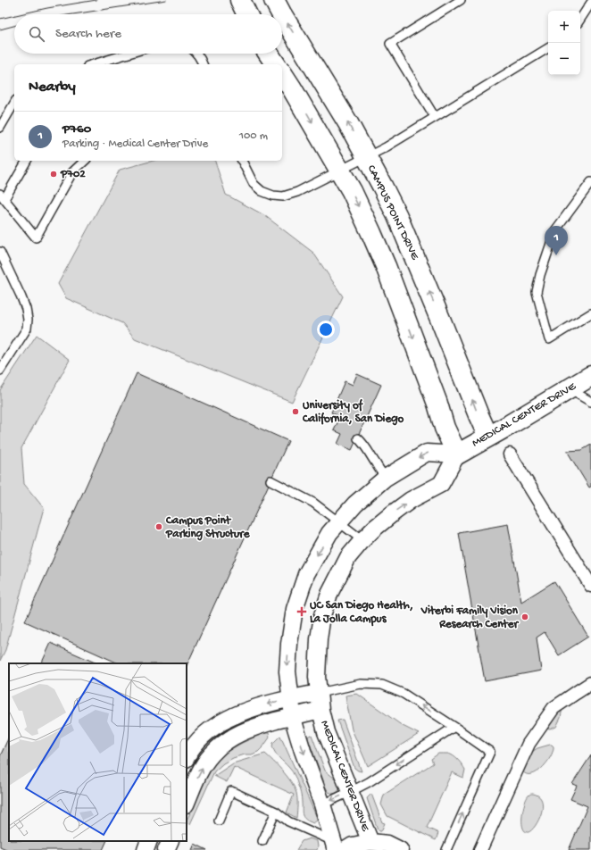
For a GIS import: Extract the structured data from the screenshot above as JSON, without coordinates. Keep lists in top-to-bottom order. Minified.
{"streets":{"street":["CAMPUS POINT DRIVE","MEDICAL CENTER DRIVE"]},"crossings":[["CAMPUS POINT DRIVE","MEDICAL CENTER DRIVE"]],"places":{"other":["P702","University of California, San Diego","Campus Point Parking Structure","Viterbi Family Vision Research Center"],"health":["UC San Diego Health, La Jolla Campus"]},"page":{"map_buttons":["+","−"],"search":"Search here","heading":"Nearby","list":[{"mark":"1","name":"P760","note":"Parking · Medical Center Drive","value":"100 m"}],"pins":"1"}}
